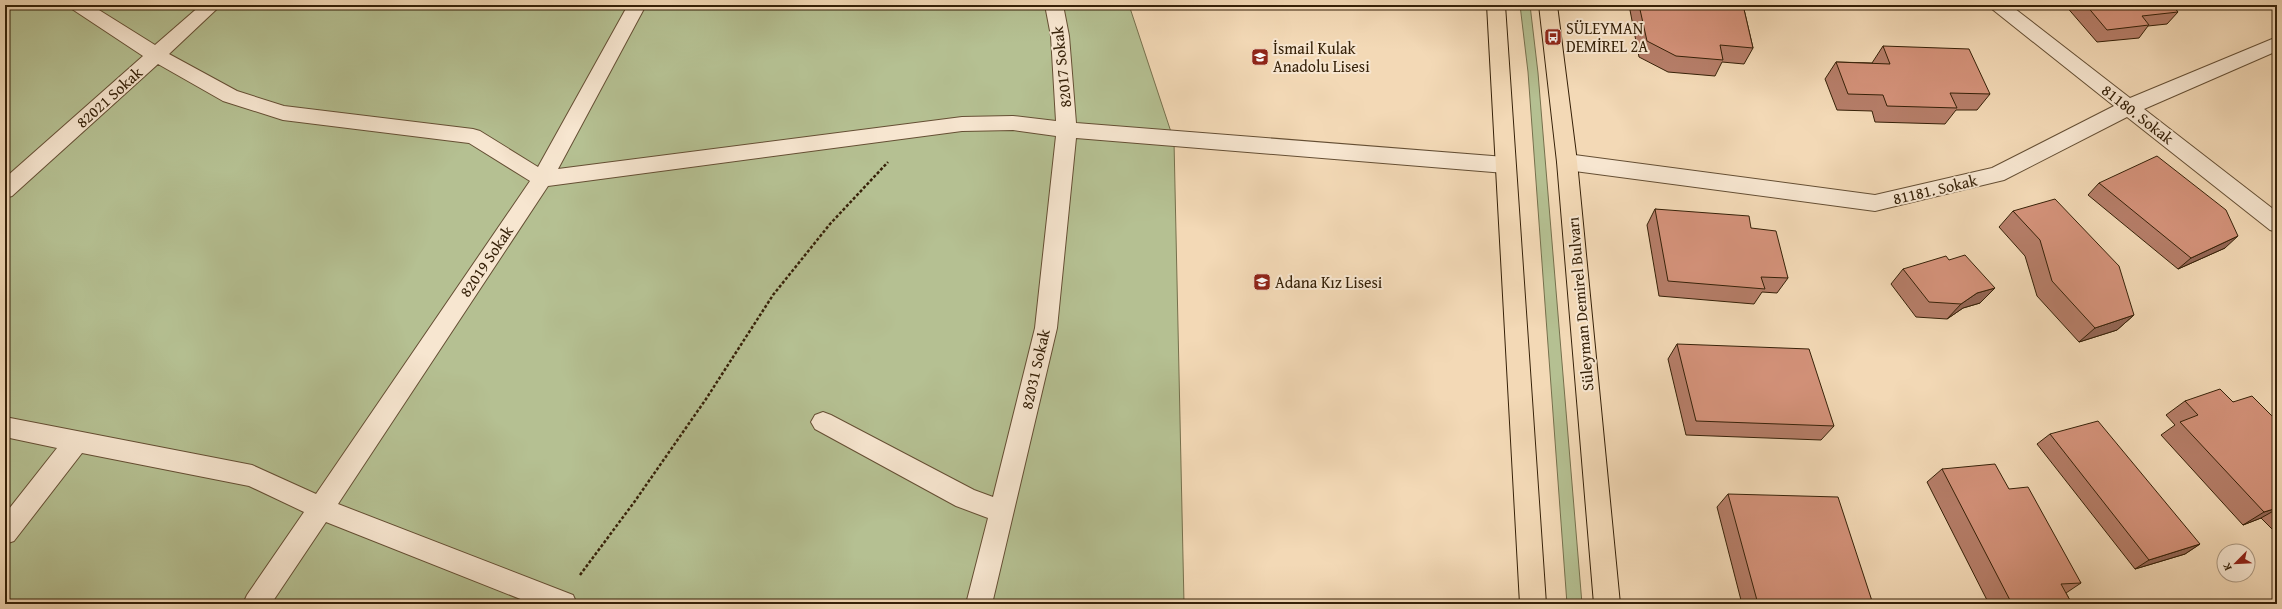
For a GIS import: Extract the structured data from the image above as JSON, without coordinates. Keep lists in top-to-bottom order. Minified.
{"streets":{"main road":["Süleyman Demirel Bulvarı"],"street":["82017 Sokak","82021 Sokak","81180. Sokak","81181. Sokak","82019 Sokak","82031 Sokak"]},"crossings":[["82017 Sokak","82031 Sokak"],["81180. Sokak","81181. Sokak"],["81181. Sokak","Süleyman Demirel Bulvarı"]],"places":{"bus stop":["SÜLEYMAN DEMİREL 2A"],"school or university":["İsmail Kulak Anadolu Lisesi","Adana Kız Lisesi"]},"north":"bottom left"}
